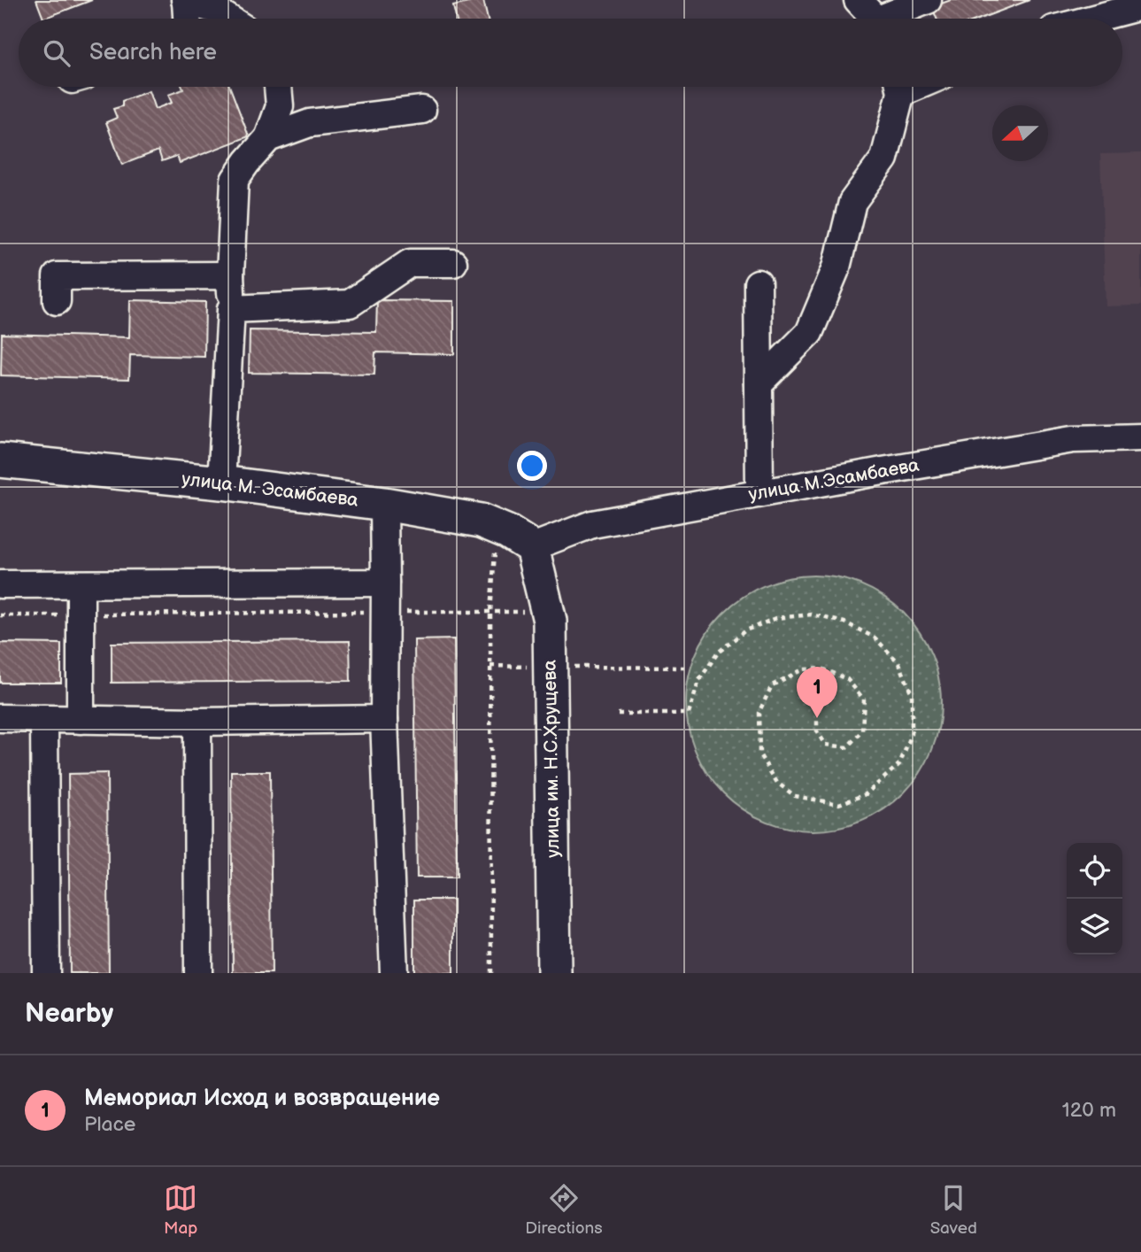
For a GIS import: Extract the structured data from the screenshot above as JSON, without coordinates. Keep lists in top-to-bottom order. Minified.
{"streets":{"main road":["улица М. Эсамбаева","улица им. Н.С.Хрущева"],"street":["улица М.Эсамбаева"]},"crossings":[["улица М.Эсамбаева","улица М. Эсамбаева"],["улица М.Эсамбаева","улица им. Н.С.Хрущева"],["улица М. Эсамбаева","улица им. Н.С.Хрущева"]],"north":"left","page":{"search":"Search here","pins":"1","heading":"Nearby","list":[{"mark":"1","name":"Мемориал Исход и возвращение","note":"Place","value":"120 m"}],"nav":["Map","Directions","Saved"]}}
